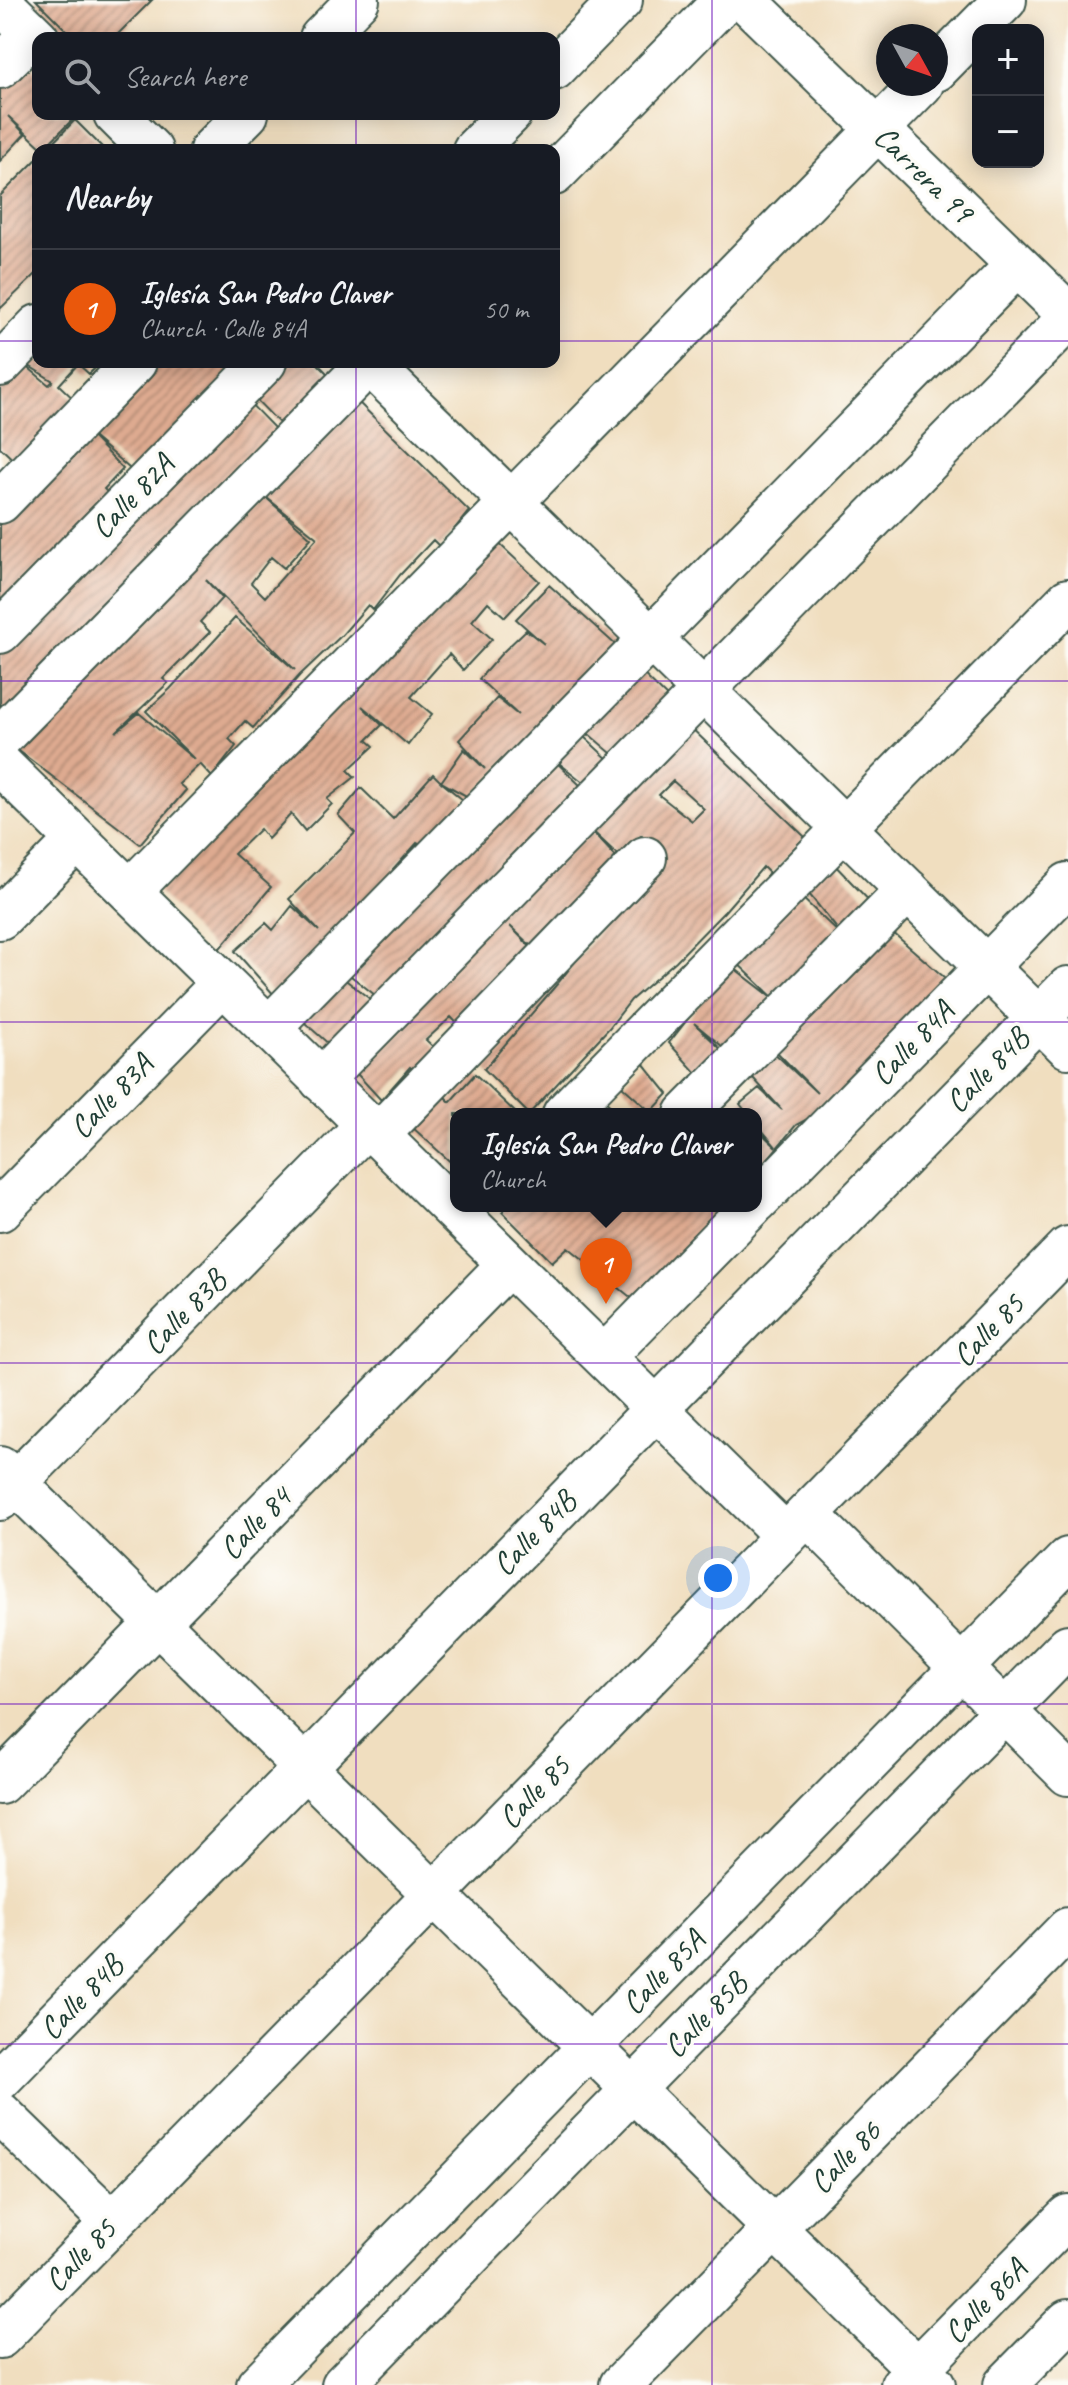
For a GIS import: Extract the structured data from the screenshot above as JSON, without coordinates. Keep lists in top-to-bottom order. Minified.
{"streets":{"street":["Carrera 99","Calle 82A","Calle 84A","Calle 84B","Calle 83A","Calle 83B","Calle 85","Calle 84","Calle 85A","Calle 85B","Calle 86","Calle 86A"]},"north":"bottom right","page":{"map_buttons":["+","−"],"search":"Search here","heading":"Nearby","list":[{"mark":"1","name":"Iglesía San Pedro Claver","note":"Church · Calle 84A","value":"50 m"}],"popup":["Iglesía San Pedro Claver","Church"],"pins":"1"}}
